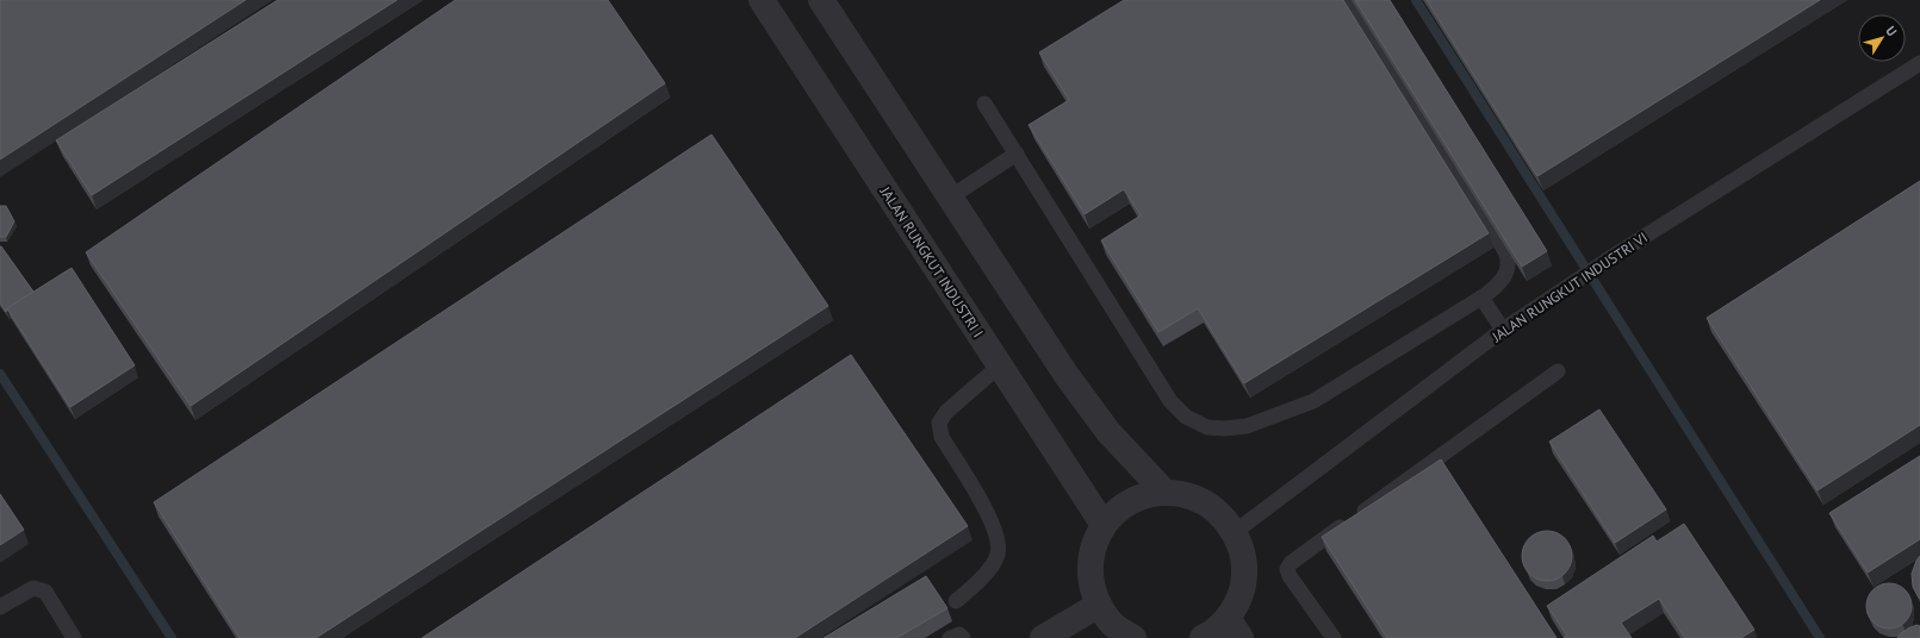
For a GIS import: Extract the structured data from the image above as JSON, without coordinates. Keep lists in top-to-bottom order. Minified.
{"streets":{"street":["JALAN RUNGKUT INDUSTRI I"],"lane":["JALAN RUNGKUT INDUSTRI VI"]},"north":"top right"}
